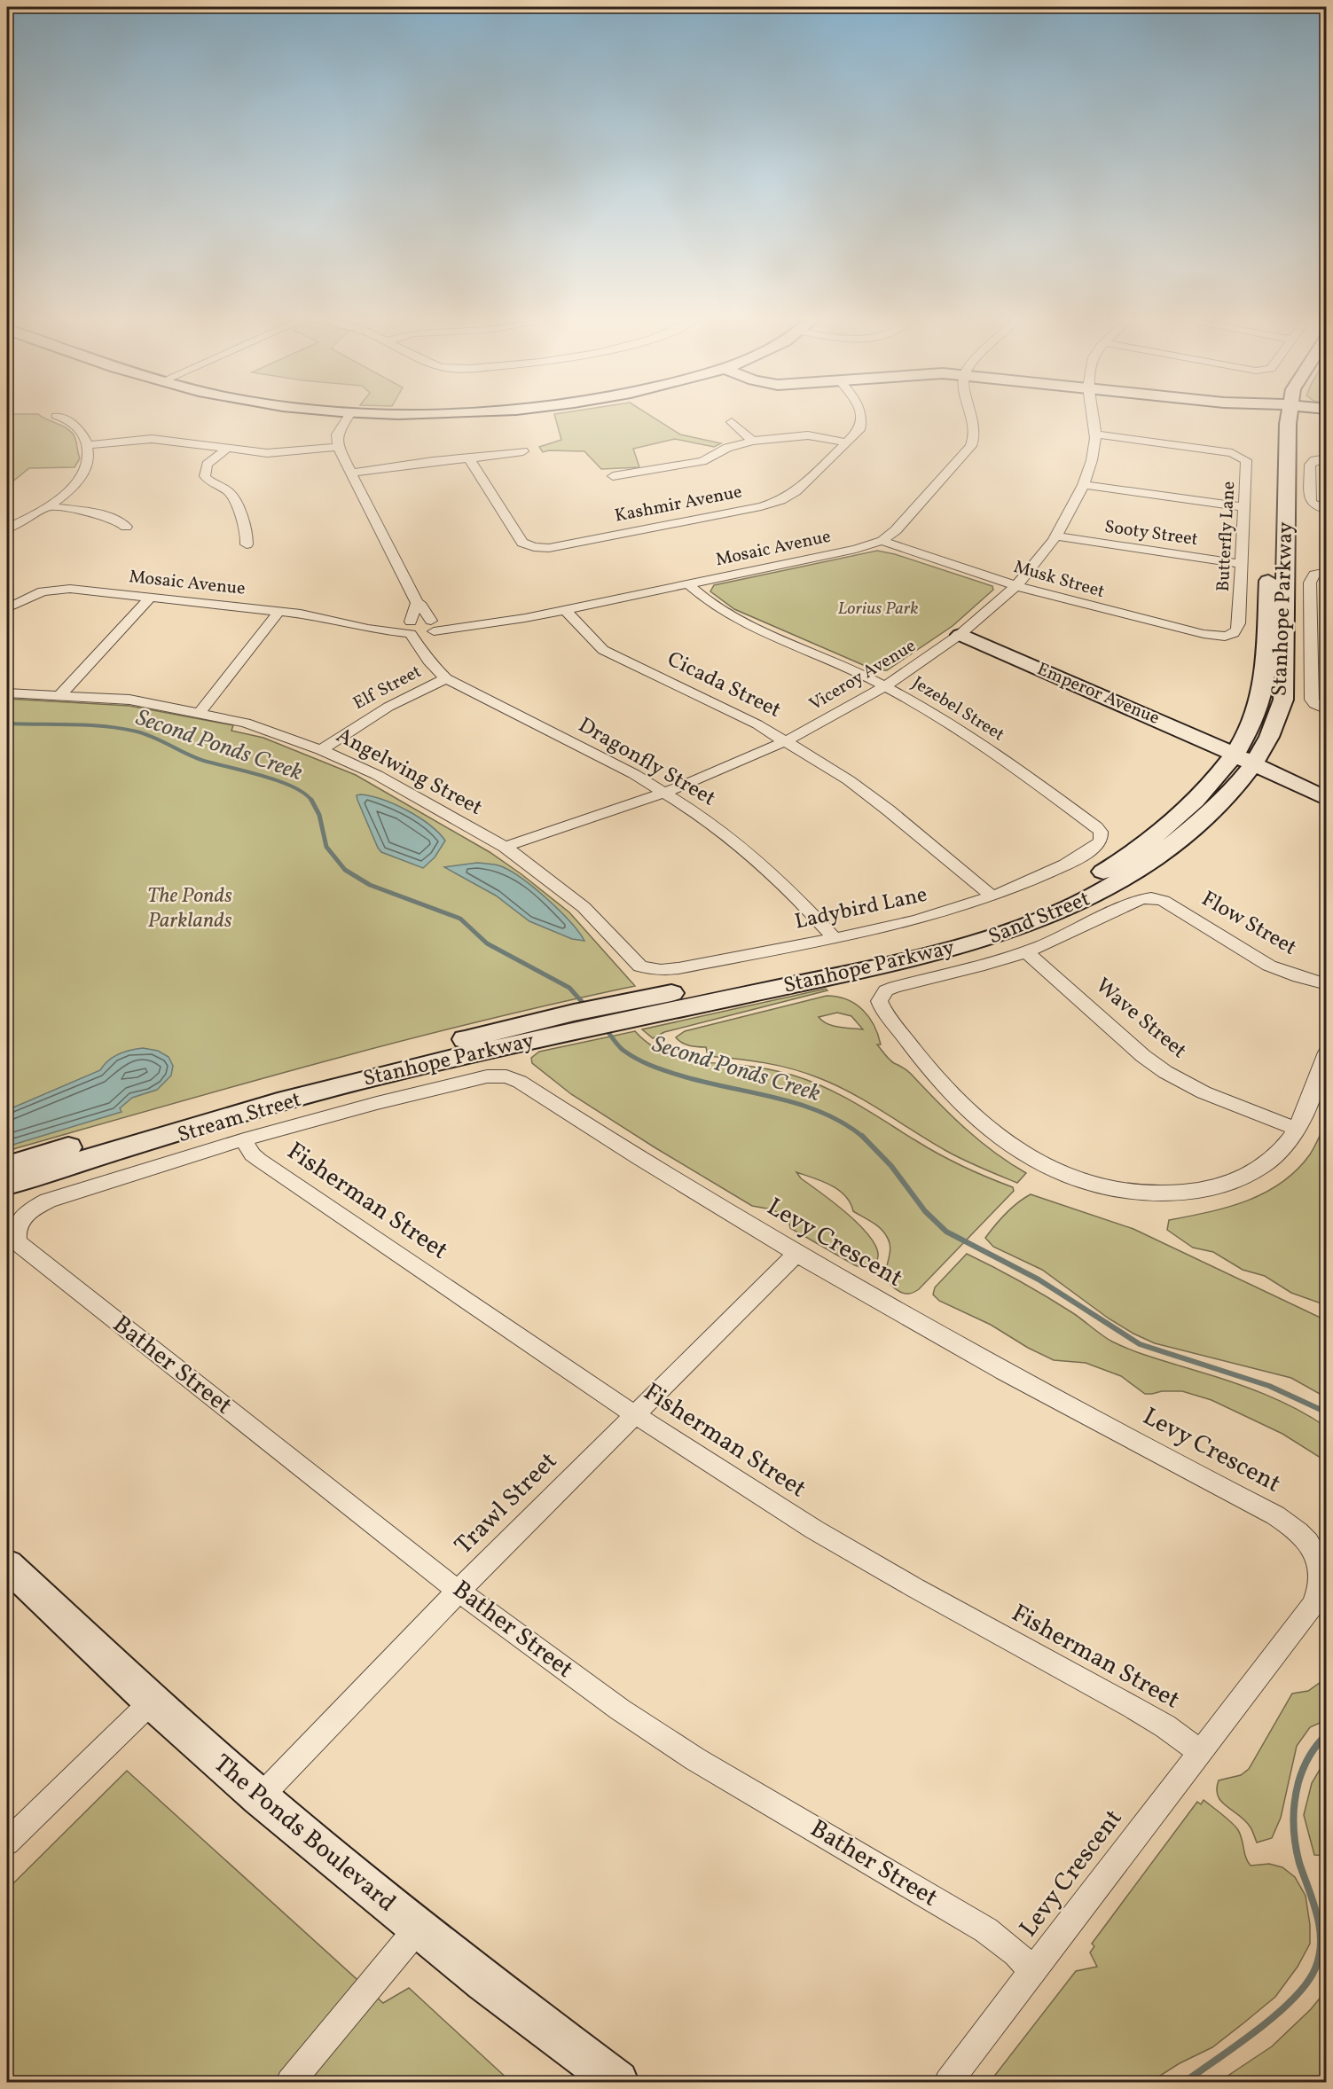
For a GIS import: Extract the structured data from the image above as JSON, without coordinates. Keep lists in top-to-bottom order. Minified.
{"streets":{"main road":["Stanhope Parkway","Emperor Avenue","The Ponds Boulevard"],"street":["Kashmir Avenue","Sooty Street","Butterfly Lane","Mosaic Avenue","Musk Street","Viceroy Avenue","Cicada Street","Elf Street","Jezebel Street","Dragonfly Street","Angelwing Street","Ladybird Lane","Sand Street","Flow Street","Wave Street","Stream Street","Fisherman Street","Levy Crescent","Bather Street","Trawl Street"]},"crossings":[["Sooty Street","Butterfly Lane"],["Sooty Street","Viceroy Avenue"],["Butterfly Lane","Musk Street"],["Butterfly Lane","Viceroy Avenue"],["Mosaic Avenue","Musk Street"],["Mosaic Avenue","Cicada Street"],["Mosaic Avenue","Jezebel Street"],["Mosaic Avenue","Dragonfly Street"],["Musk Street","Viceroy Avenue"],["Stanhope Parkway","Emperor Avenue"],["Viceroy Avenue","Cicada Street"],["Viceroy Avenue","Emperor Avenue"],["Viceroy Avenue","Jezebel Street"],["Viceroy Avenue","Dragonfly Street"],["Viceroy Avenue","Angelwing Street"],["Cicada Street","Ladybird Lane"],["Elf Street","Dragonfly Street"],["Elf Street","Angelwing Street"],["Jezebel Street","Ladybird Lane"],["Dragonfly Street","Ladybird Lane"],["Angelwing Street","Ladybird Lane"],["Sand Street","Flow Street"],["Sand Street","Wave Street"],["Stream Street","Fisherman Street"],["Stream Street","Levy Crescent"],["Stream Street","Bather Street"],["Fisherman Street","Levy Crescent"],["Fisherman Street","Trawl Street"],["Levy Crescent","Bather Street"],["Levy Crescent","Trawl Street"],["Bather Street","Trawl Street"],["Trawl Street","The Ponds Boulevard"]],"water":["Second Ponds Creek"],"parks":["Lorius Park","The Ponds Parklands"]}
